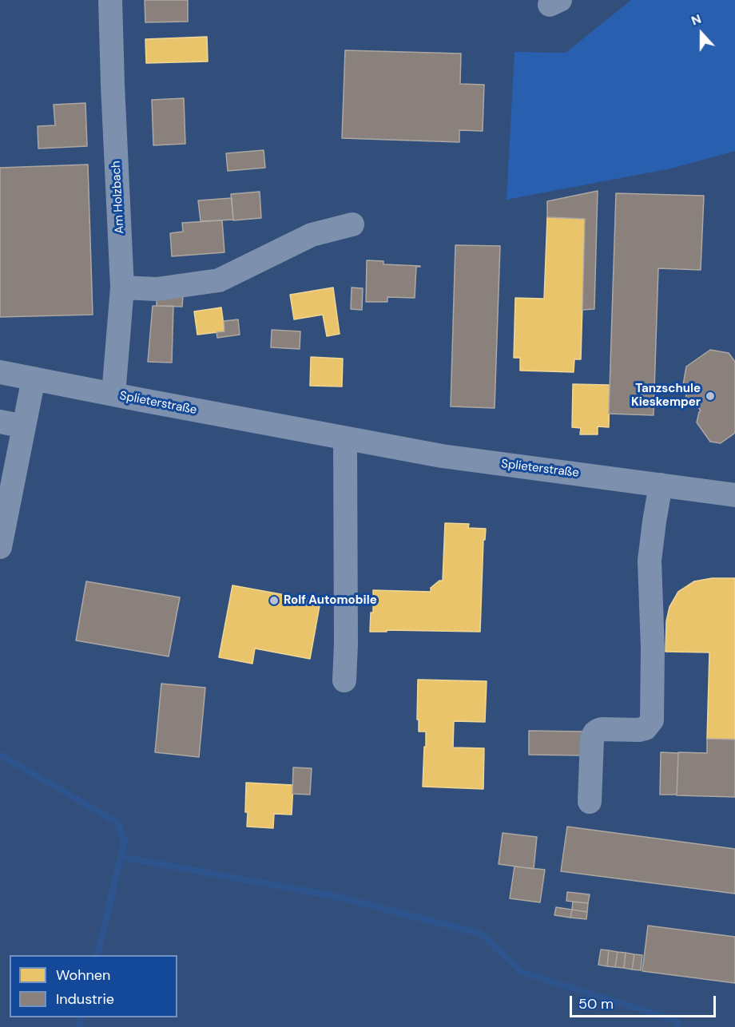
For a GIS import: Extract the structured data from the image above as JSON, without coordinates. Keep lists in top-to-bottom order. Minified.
{"streets":{"street":["Am Holzbach","Splieterstraße"]},"crossings":[["Am Holzbach","Splieterstraße"]],"places":["Tanzschule Kieskemper","Rolf Automobile"],"legend":["Wohnen","Industrie"],"scale_bar":"50 m","north":"top"}
